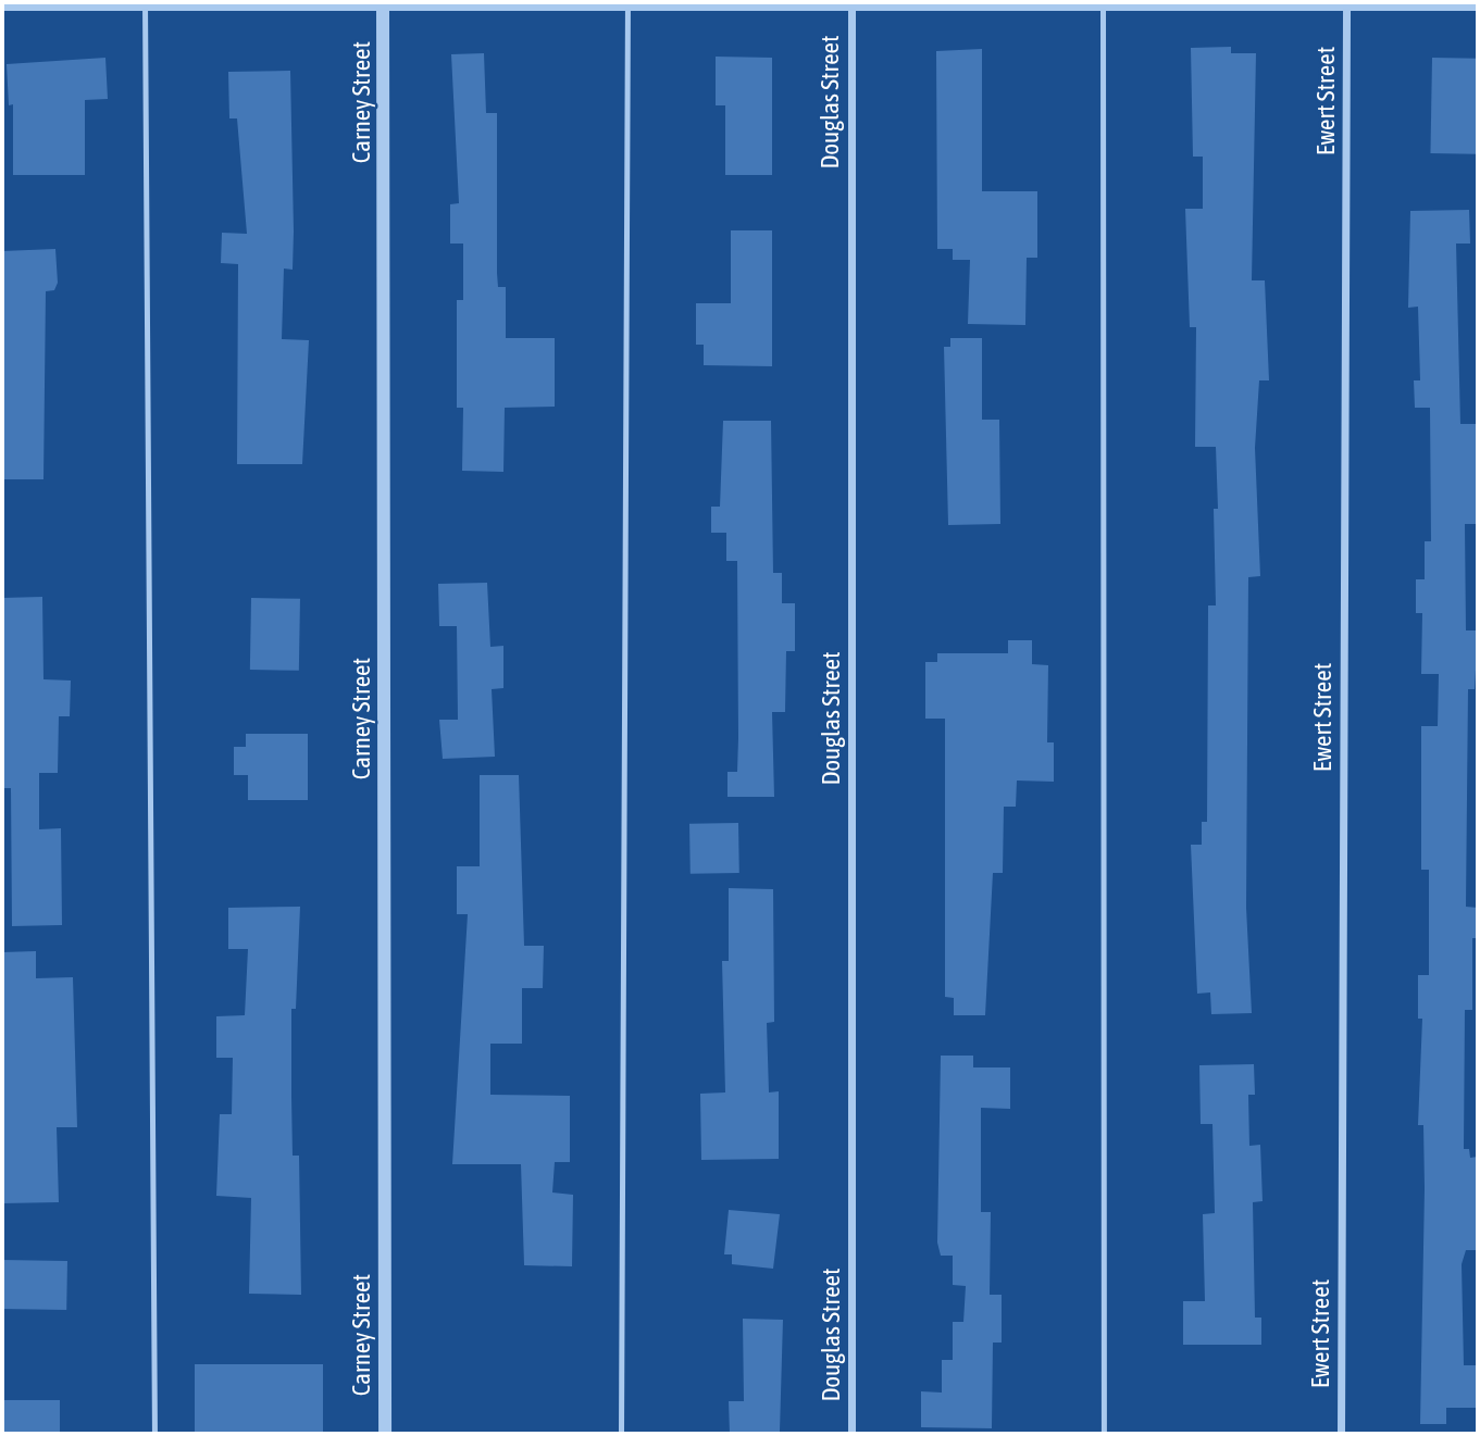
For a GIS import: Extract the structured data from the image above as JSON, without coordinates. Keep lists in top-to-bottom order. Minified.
{"streets":{"street":["Ewert Street","Carney Street","Douglas Street"]}}
